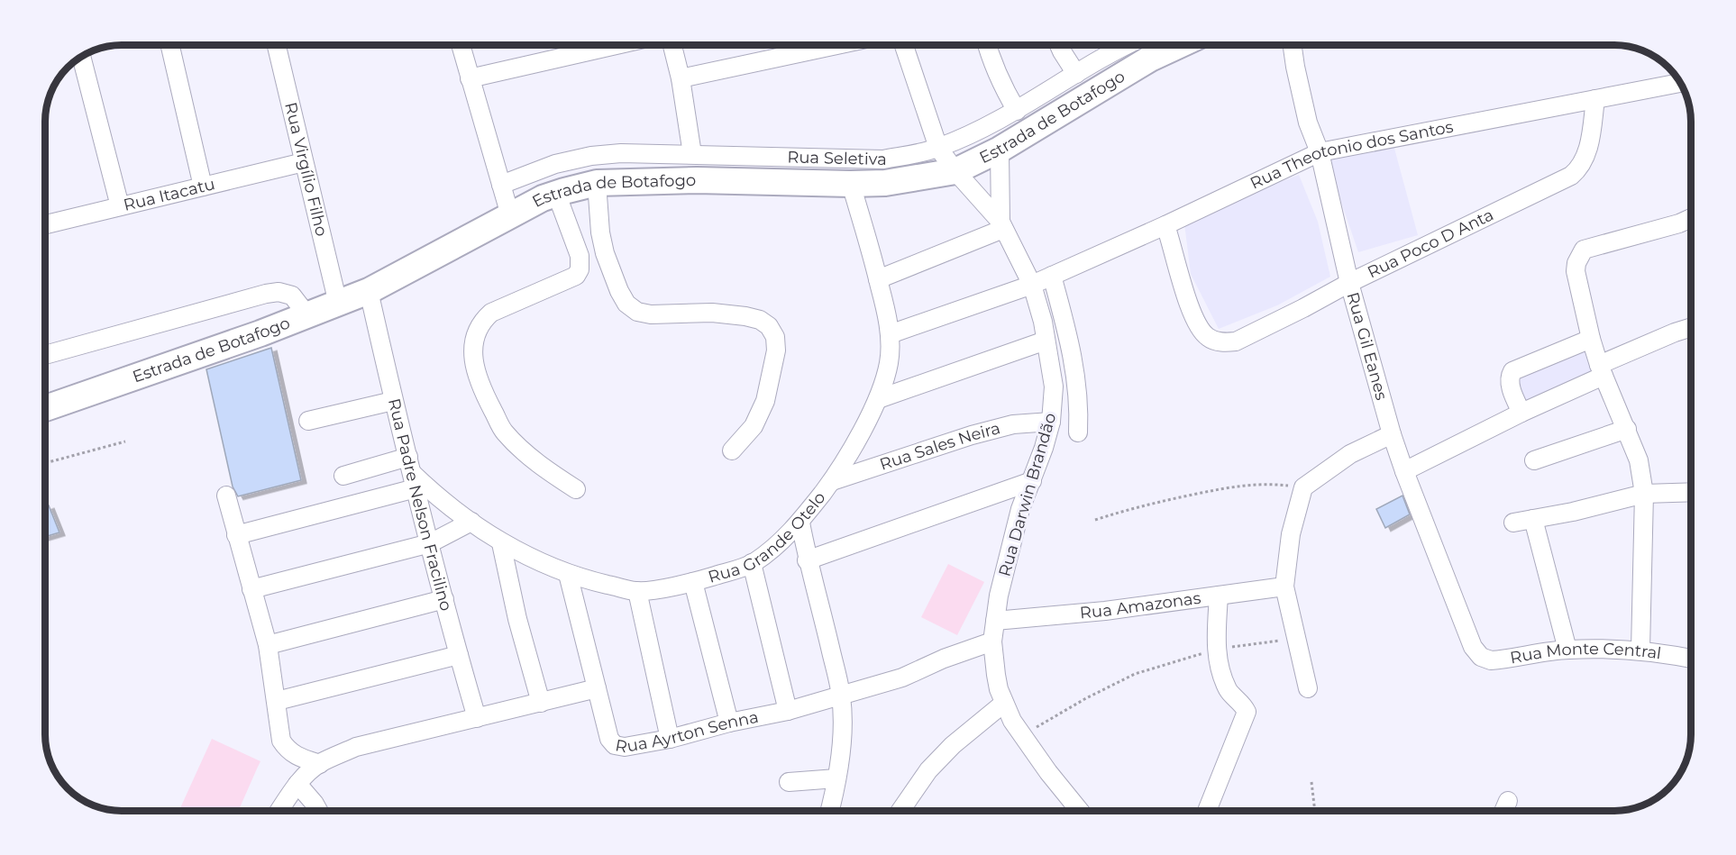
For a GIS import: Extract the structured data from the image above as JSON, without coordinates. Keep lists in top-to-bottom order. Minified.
{"streets":{"main road":["Estrada de Botafogo"],"street":["Rua Seletiva","Rua Theotonio dos Santos","Rua Virgílio Filho","Rua Itacatu","Rua Poco D Anta","Rua Gil Eanes","Rua Sales Neira","Rua Darwin Brandão","Rua Padre Nelson Fracilino","Rua Grande Otelo","Rua Amazonas","Rua Monte Central","Rua Ayrton Senna"]},"crossings":[["Estrada de Botafogo","Rua Virgílio Filho"],["Estrada de Botafogo","Rua Darwin Brandão"],["Estrada de Botafogo","Rua Padre Nelson Fracilino"],["Estrada de Botafogo","Rua Grande Otelo"],["Rua Theotonio dos Santos","Rua Poco D Anta"],["Rua Theotonio dos Santos","Rua Gil Eanes"],["Rua Theotonio dos Santos","Rua Darwin Brandão"],["Rua Theotonio dos Santos","Rua Grande Otelo"],["Rua Virgílio Filho","Rua Itacatu"],["Rua Poco D Anta","Rua Gil Eanes"],["Rua Gil Eanes","Rua Monte Central"],["Rua Sales Neira","Rua Darwin Brandão"],["Rua Sales Neira","Rua Grande Otelo"],["Rua Darwin Brandão","Rua Amazonas"],["Rua Darwin Brandão","Rua Ayrton Senna"],["Rua Padre Nelson Fracilino","Rua Grande Otelo"]]}
